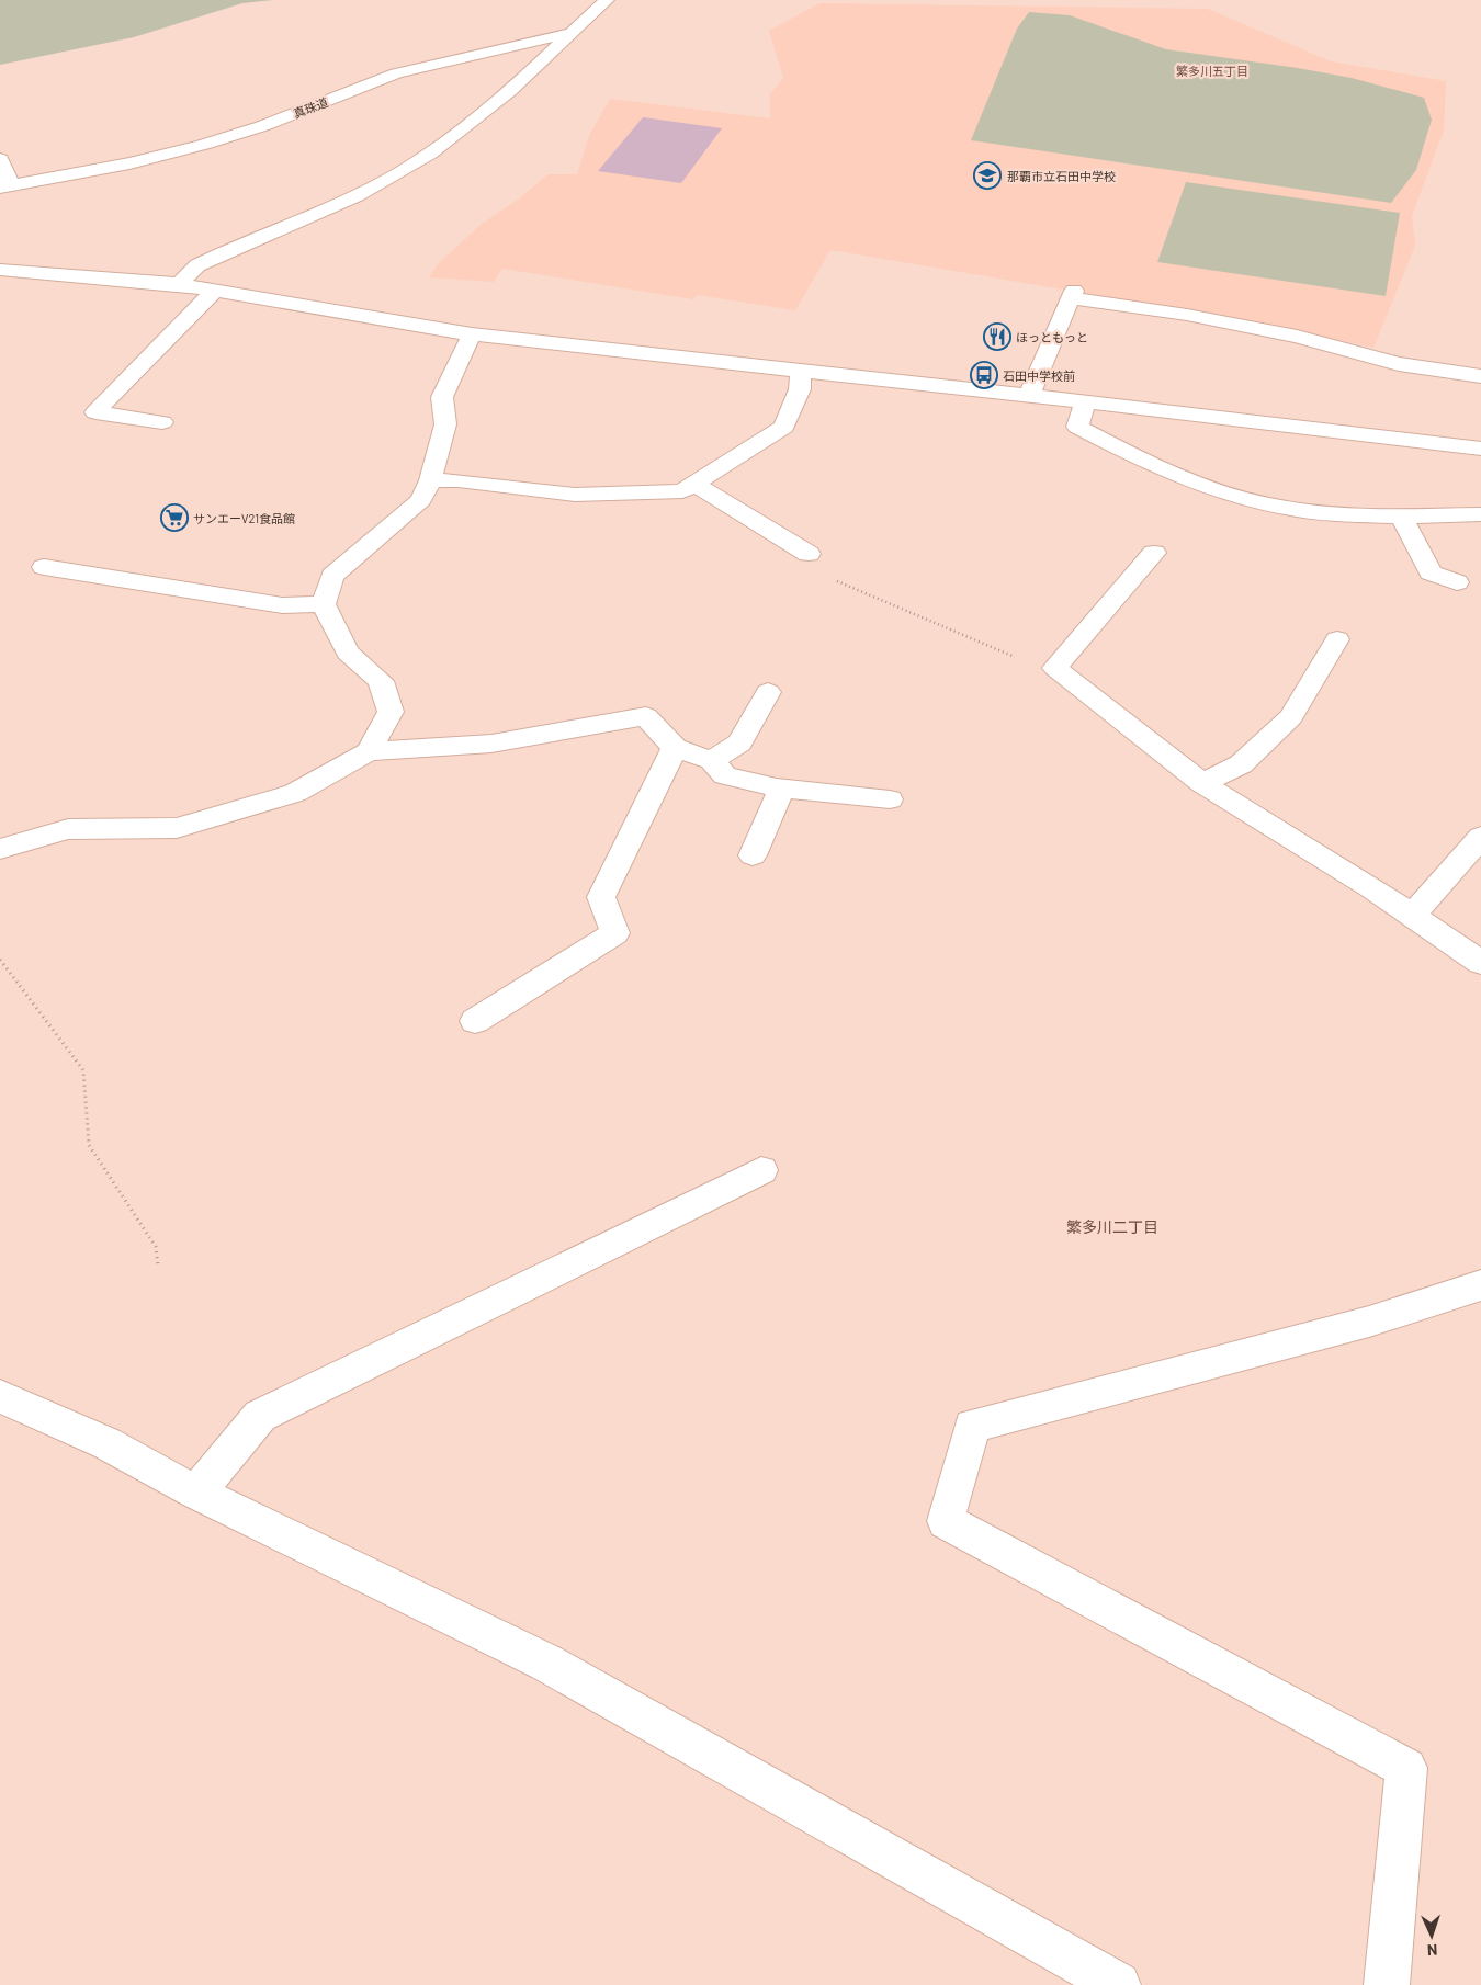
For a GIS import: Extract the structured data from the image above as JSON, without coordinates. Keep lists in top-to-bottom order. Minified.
{"streets":{"street":["真珠道"]},"districts":["繁多川五丁目","繁多川二丁目"],"places":{"school or university":["那覇市立石田中学校"],"restaurant":["ほっともっと"],"bus stop":["石田中学校前"],"supermarket":["サンエーV21食品館"]},"north":"bottom"}
